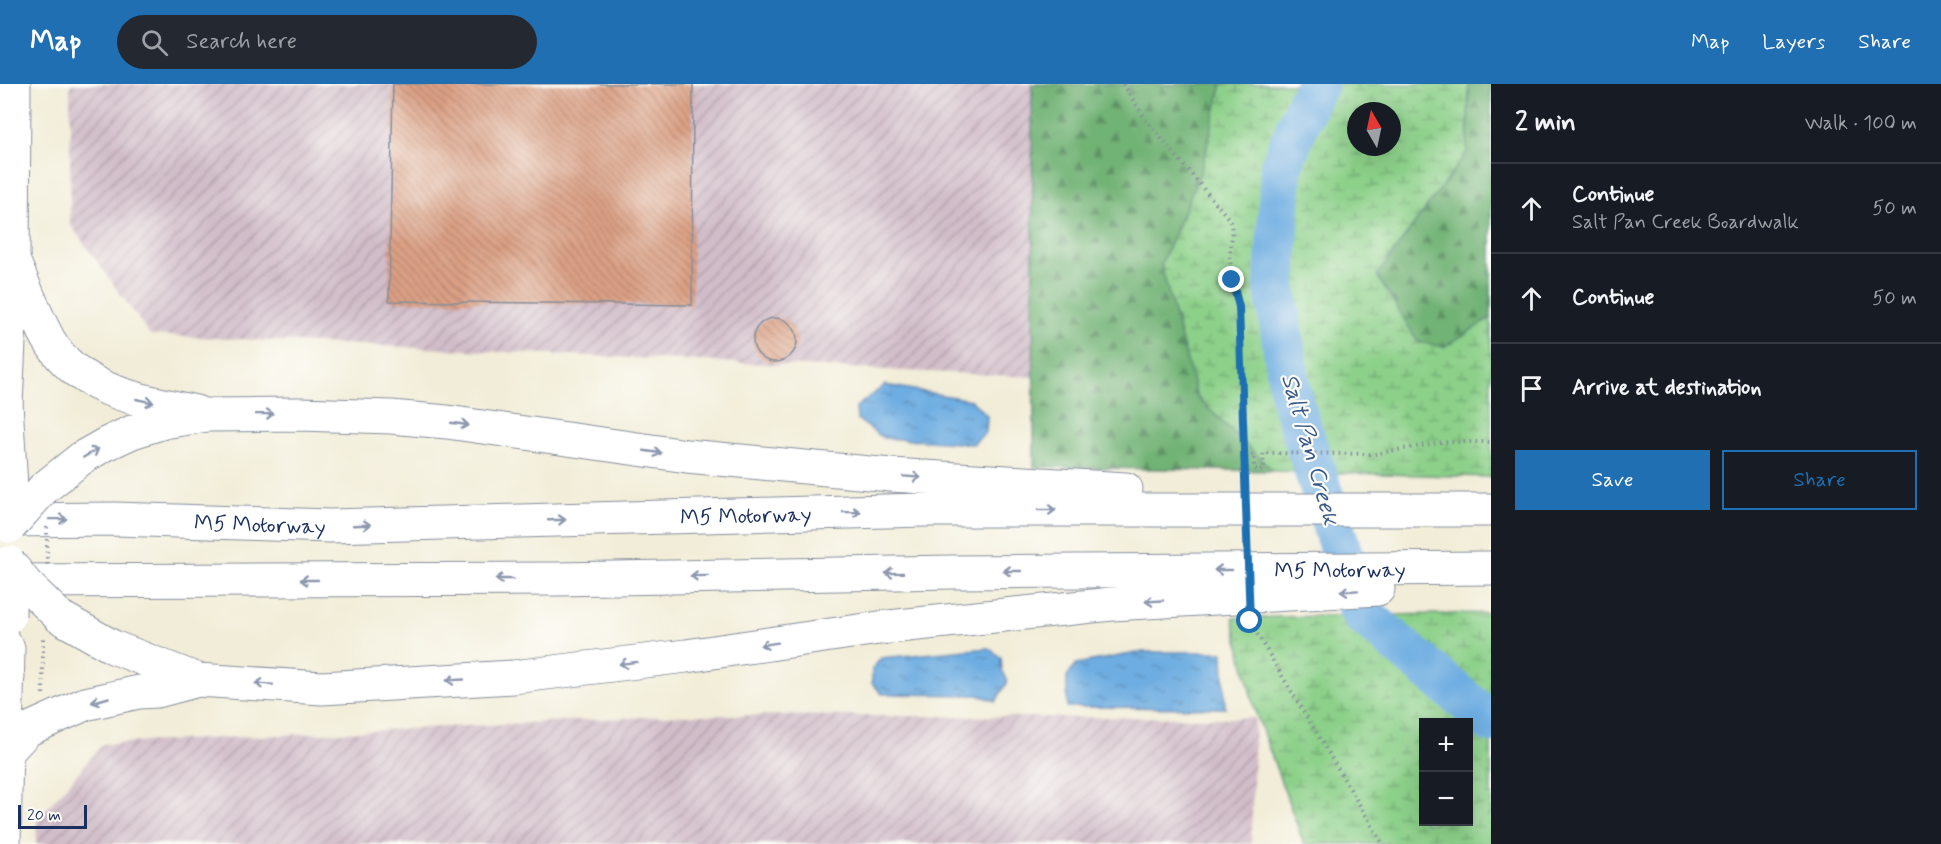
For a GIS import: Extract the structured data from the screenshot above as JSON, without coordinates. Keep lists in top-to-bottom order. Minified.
{"streets":{"highway":["M5 Motorway"]},"water":["Salt Pan Creek"],"scale_bar":"20 m","north":"top","page":{"header":"Map","search":"Search here","nav":["Map","Layers","Share"],"heading":["2 min","Walk · 100 m"],"list":[["Continue","Salt Pan Creek Boardwalk","50 m"],["Continue","50 m"],"Arrive at destination"],"buttons":["Save","Share"],"map_buttons":["+","−"],"scale":"20 m"}}
